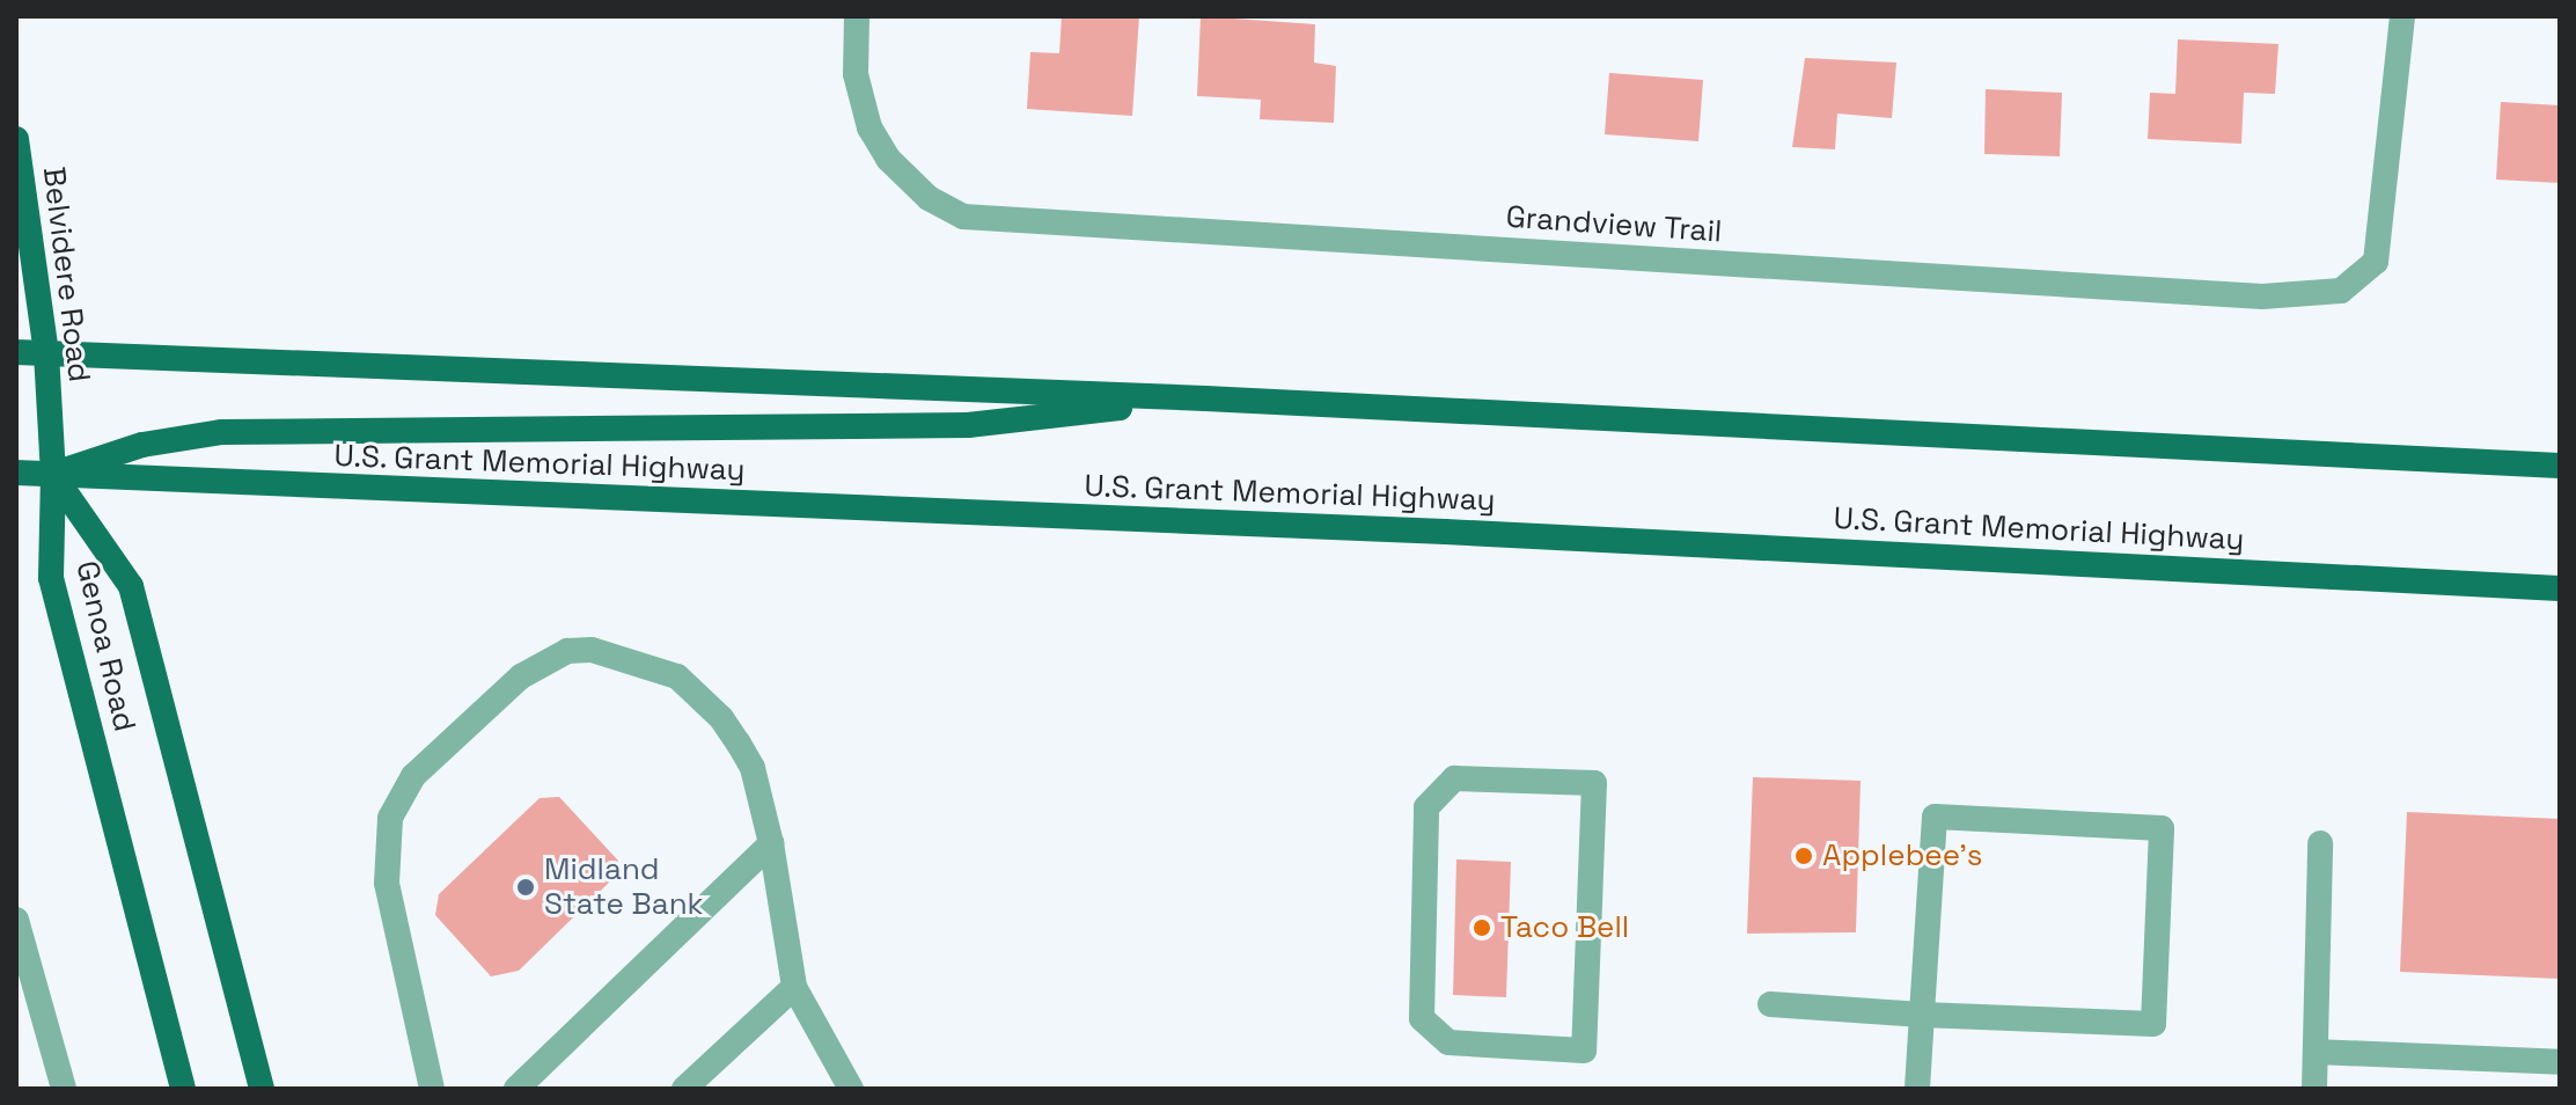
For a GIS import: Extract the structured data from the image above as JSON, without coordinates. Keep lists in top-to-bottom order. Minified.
{"streets":{"main road":["Belvidere Road","U.S. Grant Memorial Highway","Genoa Road"],"street":["Grandview Trail"]},"crossings":[["Belvidere Road","U.S. Grant Memorial Highway"],["Belvidere Road","Genoa Road"],["U.S. Grant Memorial Highway","Genoa Road"]],"places":["Applebee's","Midland State Bank","Taco Bell"]}
